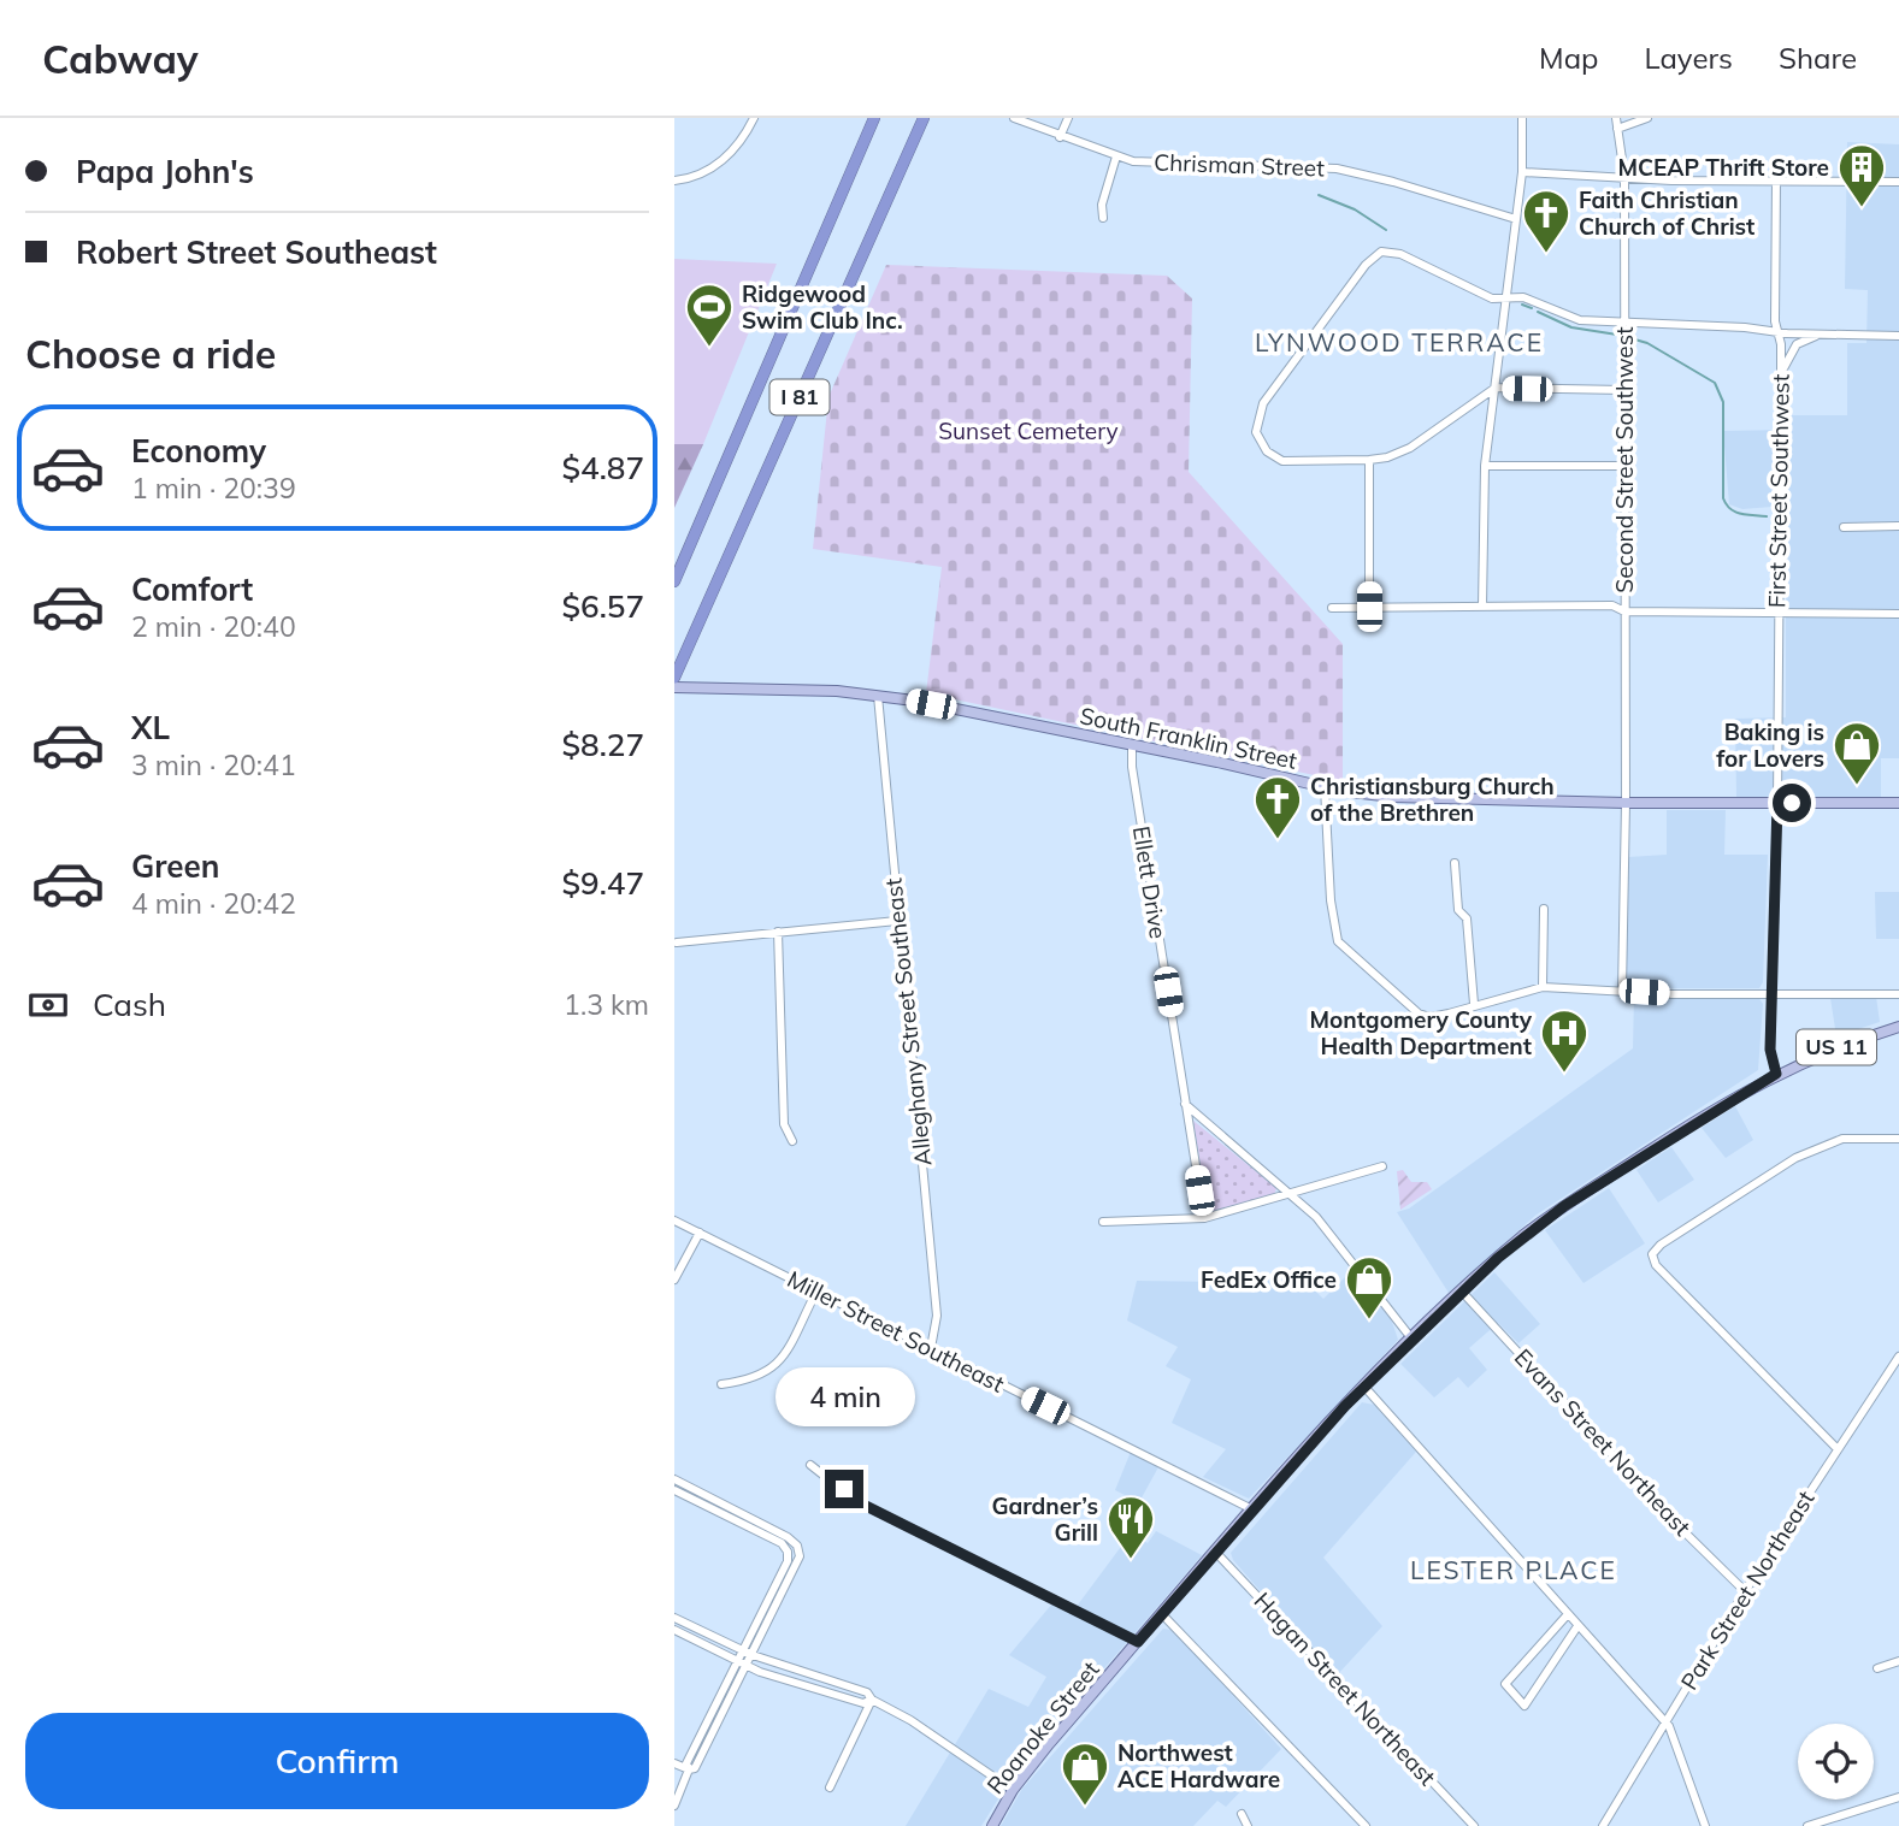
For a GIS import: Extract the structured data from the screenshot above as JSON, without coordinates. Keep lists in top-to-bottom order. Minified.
{"streets":{"highway":["I 81"],"main road":["South Franklin Street","US 11","Roanoke Street"],"street":["Chrisman Street","Second Street Southwest","First Street Southwest","Ellett Drive","Alleghany Street Southeast","Miller Street Southeast","Evans Street Northeast","Park Street Northeast","Hagan Street Northeast"]},"crossings":[["Second Street Southwest","South Franklin Street"],["First Street Southwest","South Franklin Street"],["First Street Southwest","Roanoke Street"],["South Franklin Street","Ellett Drive"],["South Franklin Street","Alleghany Street Southeast"],["Alleghany Street Southeast","Miller Street Southeast"],["Miller Street Southeast","Roanoke Street"],["Evans Street Northeast","Park Street Northeast"],["Evans Street Northeast","Roanoke Street"],["Hagan Street Northeast","Roanoke Street"]],"districts":["LYNWOOD TERRACE","LESTER PLACE"],"parks":["Sunset Cemetery"],"places":{"building":["MCEAP Thrift Store"],"church":["Faith Christian Church of Christ","Christiansburg Church of the Brethren"],"sports":["Ridgewood Swim Club Inc."],"shop":["Baking is for Lovers","FedEx Office","Northwest ACE Hardware"],"hospital":["Montgomery County Health Department"],"restaurant":["Gardner’s Grill"]},"page":{"header":"Cabway","nav":["Map","Layers","Share"],"banner":["Papa John's","Robert Street Southeast"],"heading":"Choose a ride","list":[{"name":"Economy","note":"1 min · 20:39","value":"$4.87"},{"name":"Comfort","note":"2 min · 20:40","value":"$6.57"},{"name":"XL","note":"3 min · 20:41","value":"$8.27"},{"name":"Green","note":"4 min · 20:42","value":"$9.47"}],"pay":["Cash","1.3 km"],"bubble":"4 min","buttons":"Confirm"}}
